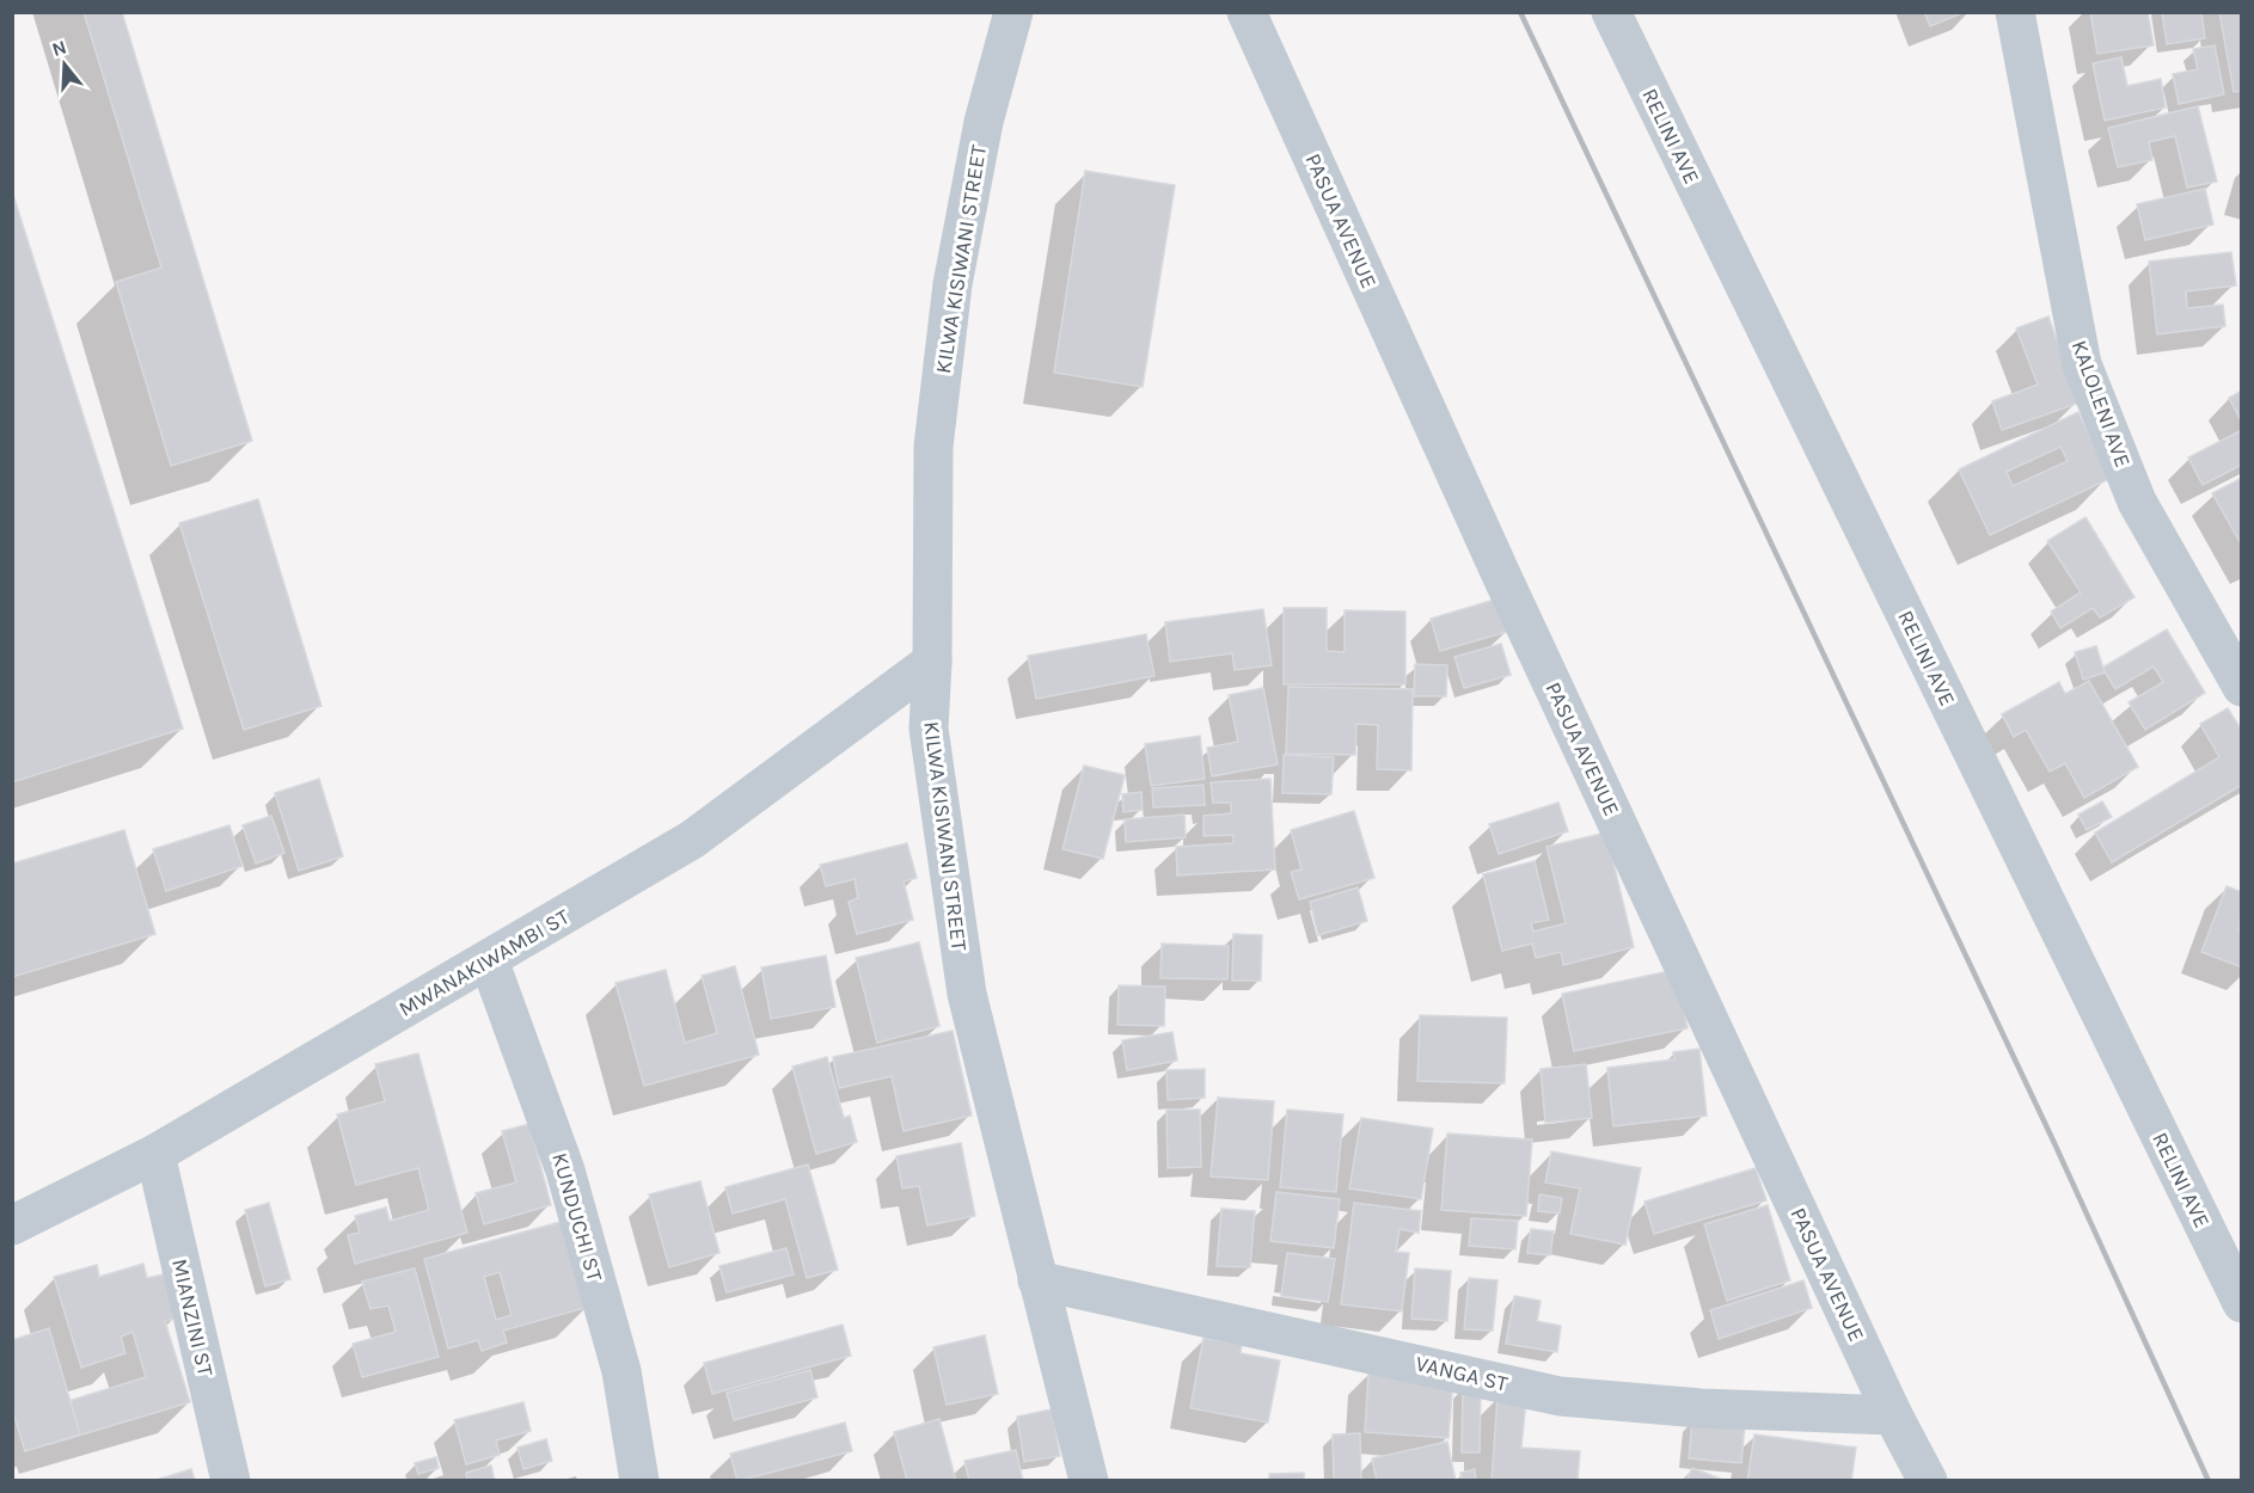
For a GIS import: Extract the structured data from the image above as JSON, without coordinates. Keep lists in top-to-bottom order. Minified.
{"streets":{"street":["RELINI AVE","PASUA AVENUE","KILWA KISIWANI STREET","KALOLENI AVE","MWANAKIWAMBI ST","KUNDUCHI ST","MIANZINI ST","VANGA ST"]},"crossings":[["PASUA AVENUE","VANGA ST"],["KILWA KISIWANI STREET","MWANAKIWAMBI ST"],["KILWA KISIWANI STREET","VANGA ST"],["MWANAKIWAMBI ST","KUNDUCHI ST"],["MWANAKIWAMBI ST","MIANZINI ST"]],"north":"top"}
